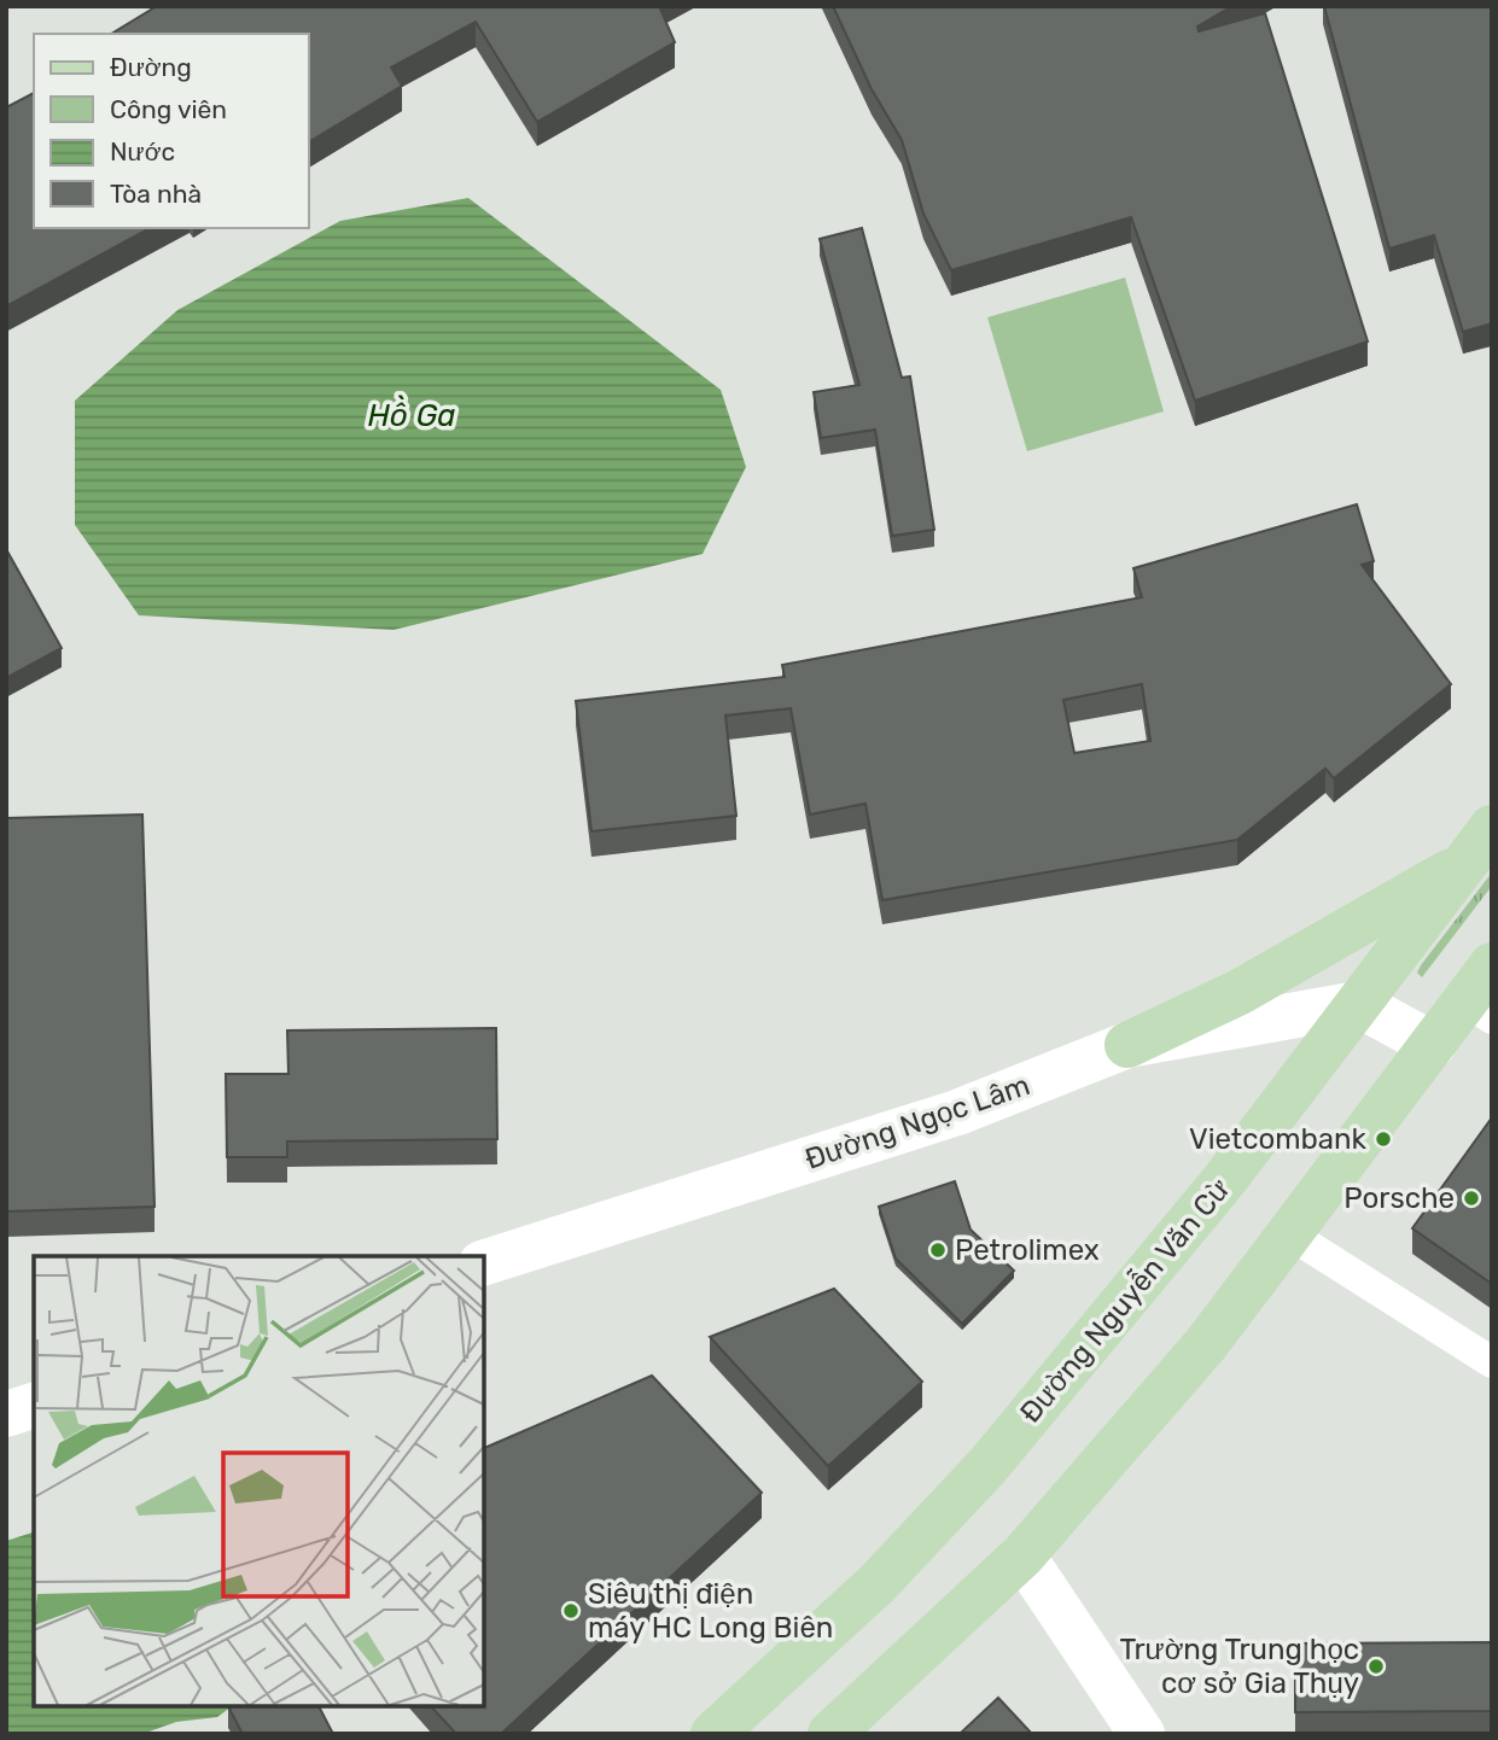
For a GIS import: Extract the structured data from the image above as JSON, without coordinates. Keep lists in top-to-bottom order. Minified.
{"streets":{"main road":["Đường Ngọc Lâm","Đường Nguyễn Văn Cừ"]},"crossings":[["Đường Ngọc Lâm","Đường Nguyễn Văn Cừ"]],"water":["Hồ Ga"],"places":["Vietcombank","Porsche","Petrolimex","Siêu thị điện máy HC Long Biên","Trường Trung học cơ sở Gia Thụy"],"legend":["Đường","Công viên","Nước","Tòa nhà"]}
